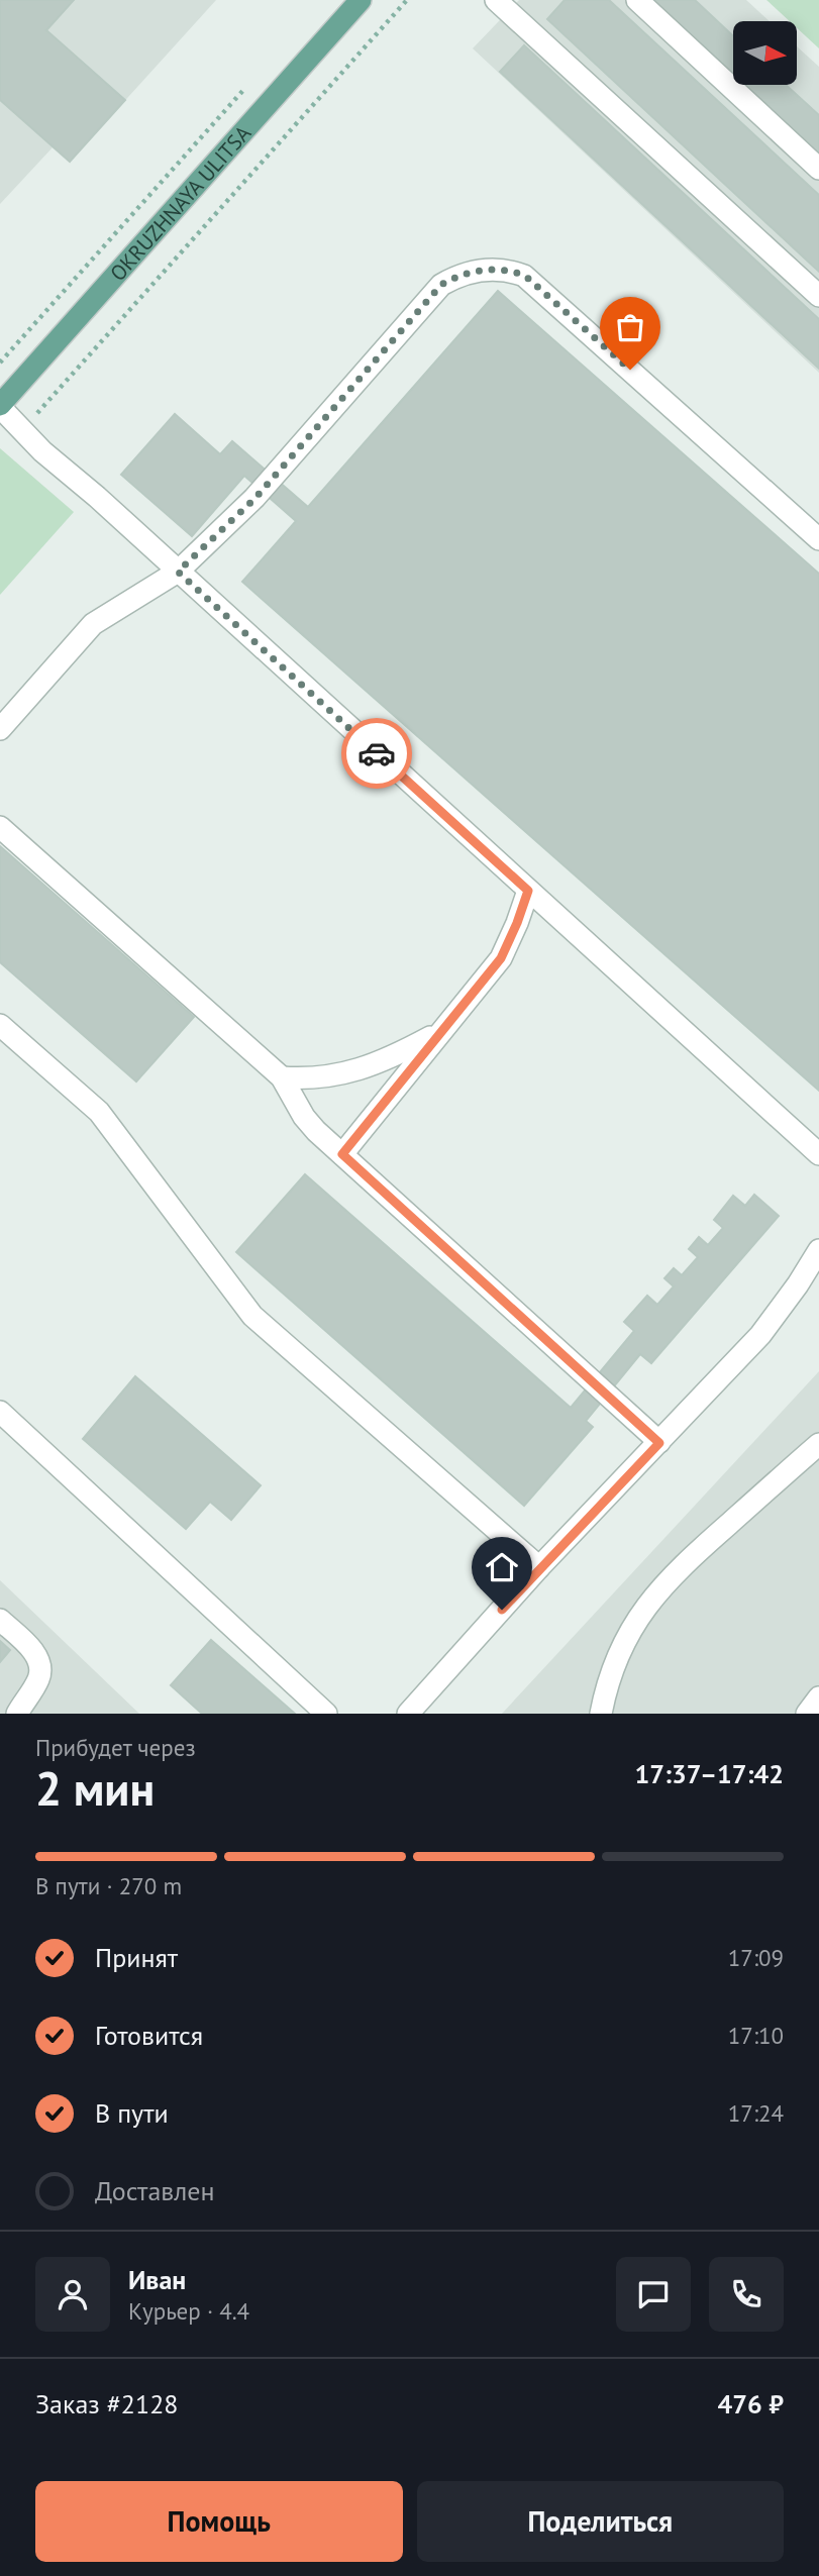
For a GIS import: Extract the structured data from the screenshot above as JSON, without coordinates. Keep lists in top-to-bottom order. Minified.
{"streets":{"main road":["OKRUZHNAYA ULITSA"]},"north":"right","page":{"heading":["2 мин","Прибудет через","17:37–17:42"],"panel":["Иван","Курьер · 4.4","Заказ #2128","476 ₽"],"bar":"В пути · 270 m","list":[["Принят","17:09"],["Готовится","17:10"],["В пути","17:24"],"Доставлен"],"buttons":["Помощь","Поделиться"]}}
